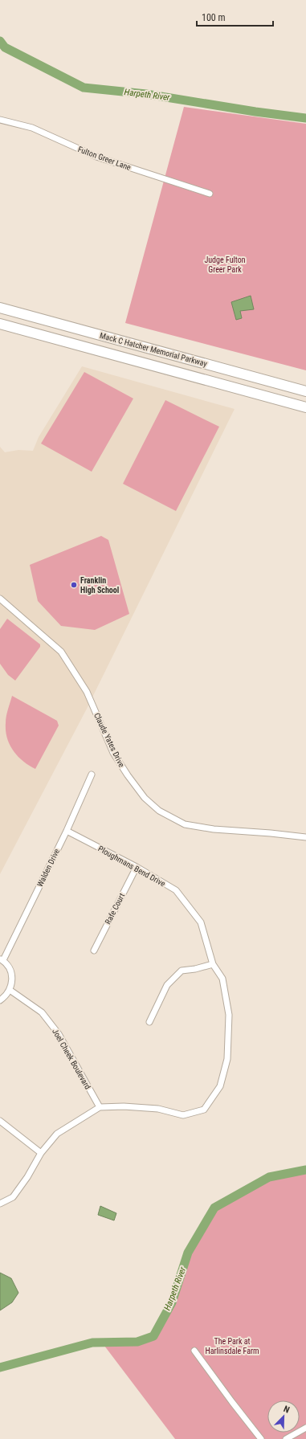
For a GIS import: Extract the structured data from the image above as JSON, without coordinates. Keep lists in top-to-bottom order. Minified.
{"streets":{"highway":["Mack C Hatcher Memorial Parkway"],"street":["Fulton Greer Lane","Claude Yates Drive","Ploughmans Bend Drive","Walden Drive","Rafe Court","Joel Cheek Boulevard"]},"crossings":[["Ploughmans Bend Drive","Walden Drive"],["Ploughmans Bend Drive","Rafe Court"],["Ploughmans Bend Drive","Joel Cheek Boulevard"],["Walden Drive","Joel Cheek Boulevard"]],"water":["Harpeth River"],"parks":["Judge Fulton Greer Park","The Park at Harlinsdale Farm"],"places":["Franklin High School"],"scale_bar":"100 m","north":"top right"}
